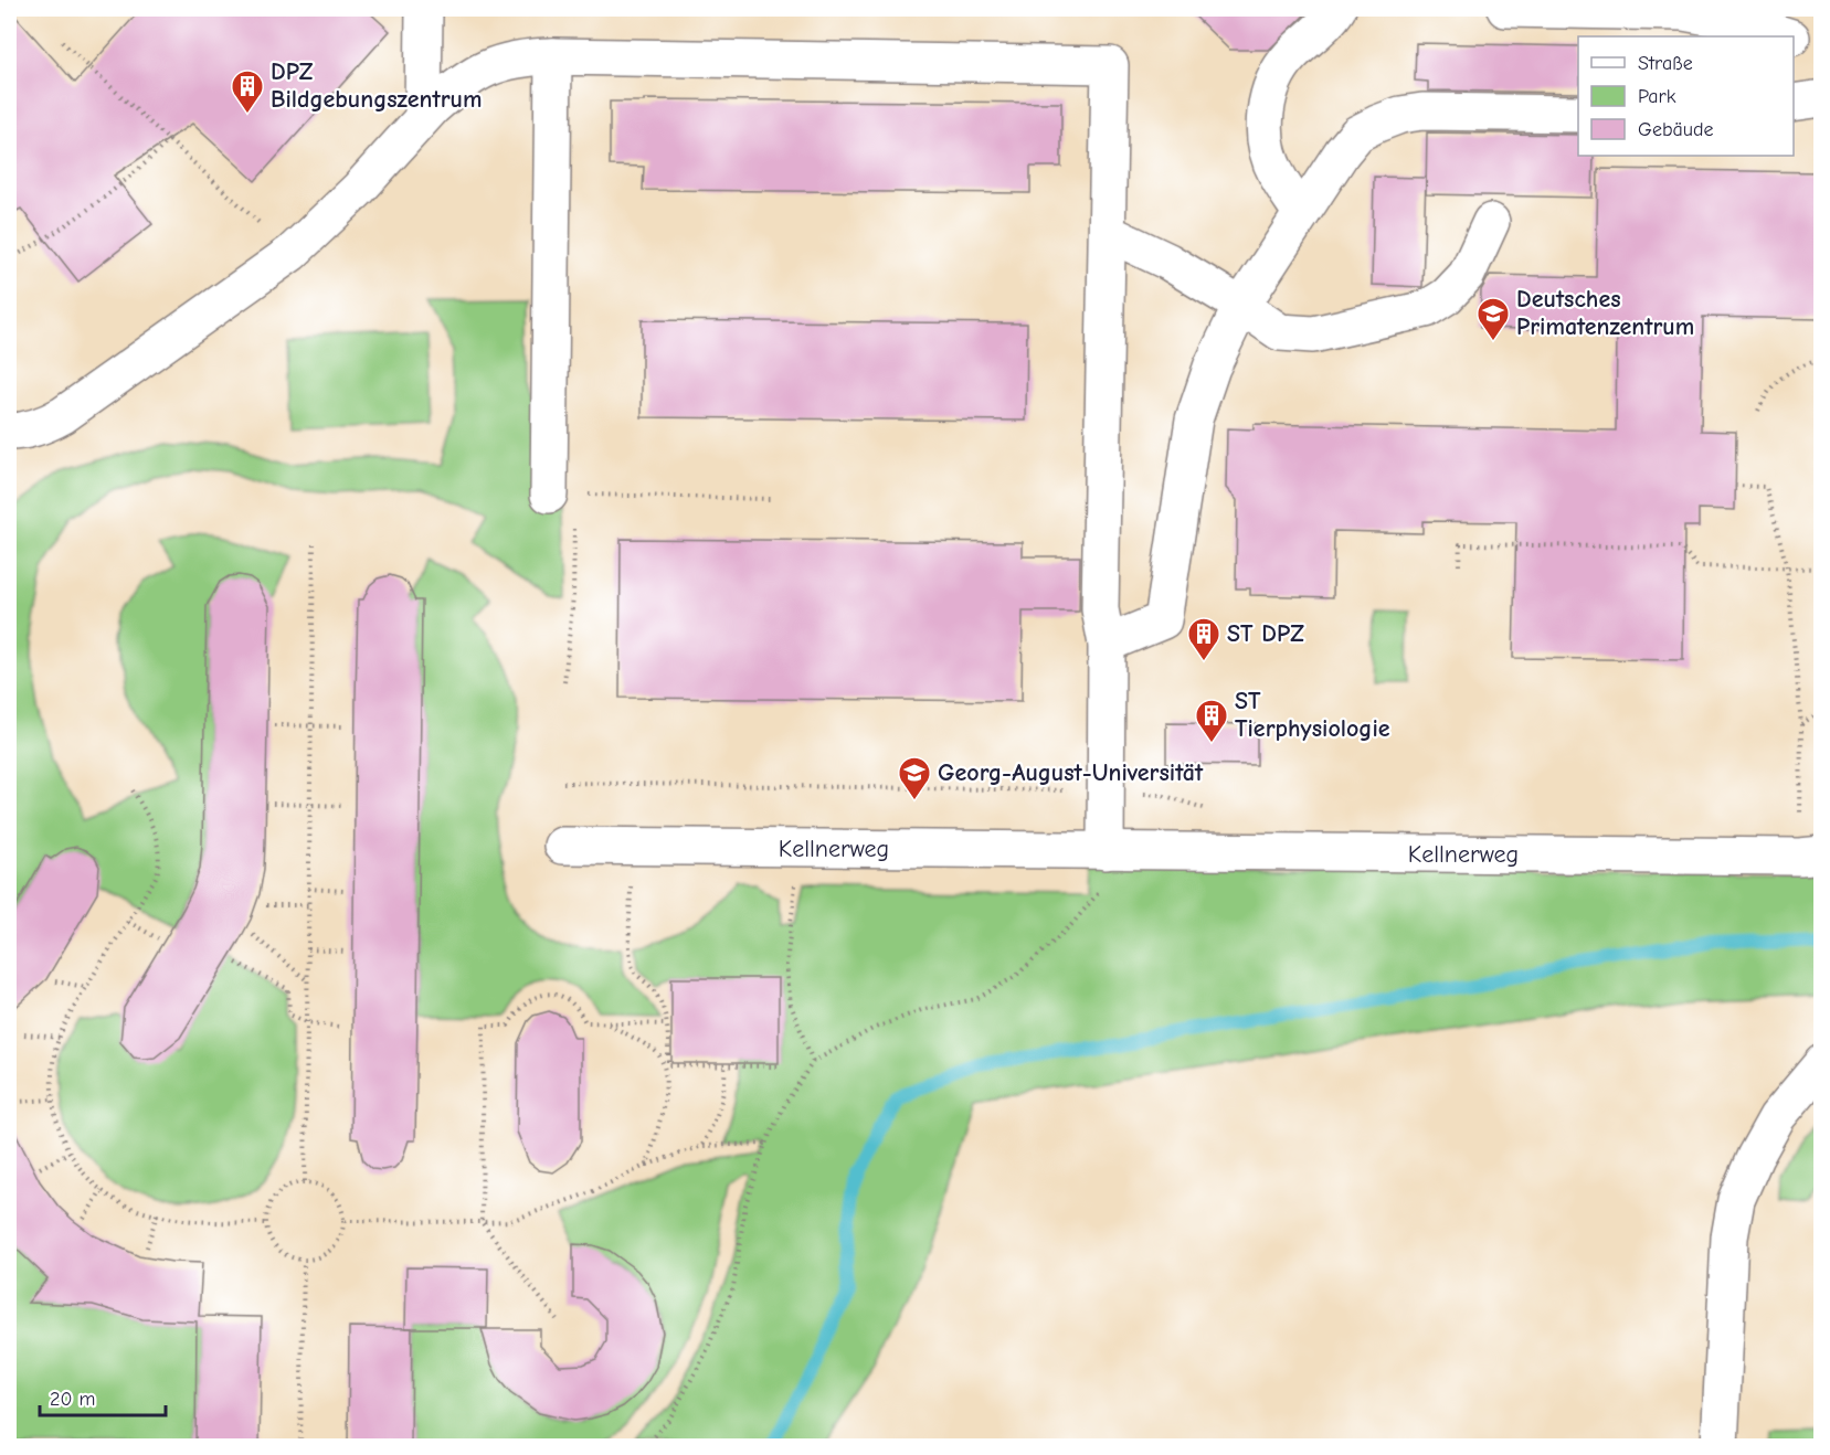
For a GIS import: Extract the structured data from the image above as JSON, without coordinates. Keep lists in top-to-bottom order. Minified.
{"streets":{"street":["Kellnerweg"]},"places":{"building":["DPZ Bildgebungszentrum","ST DPZ","ST Tierphysiologie"],"school or university":["Deutsches Primatenzentrum","Georg-August-Universität"]},"legend":["Straße","Park","Gebäude"],"scale_bar":"20 m"}
